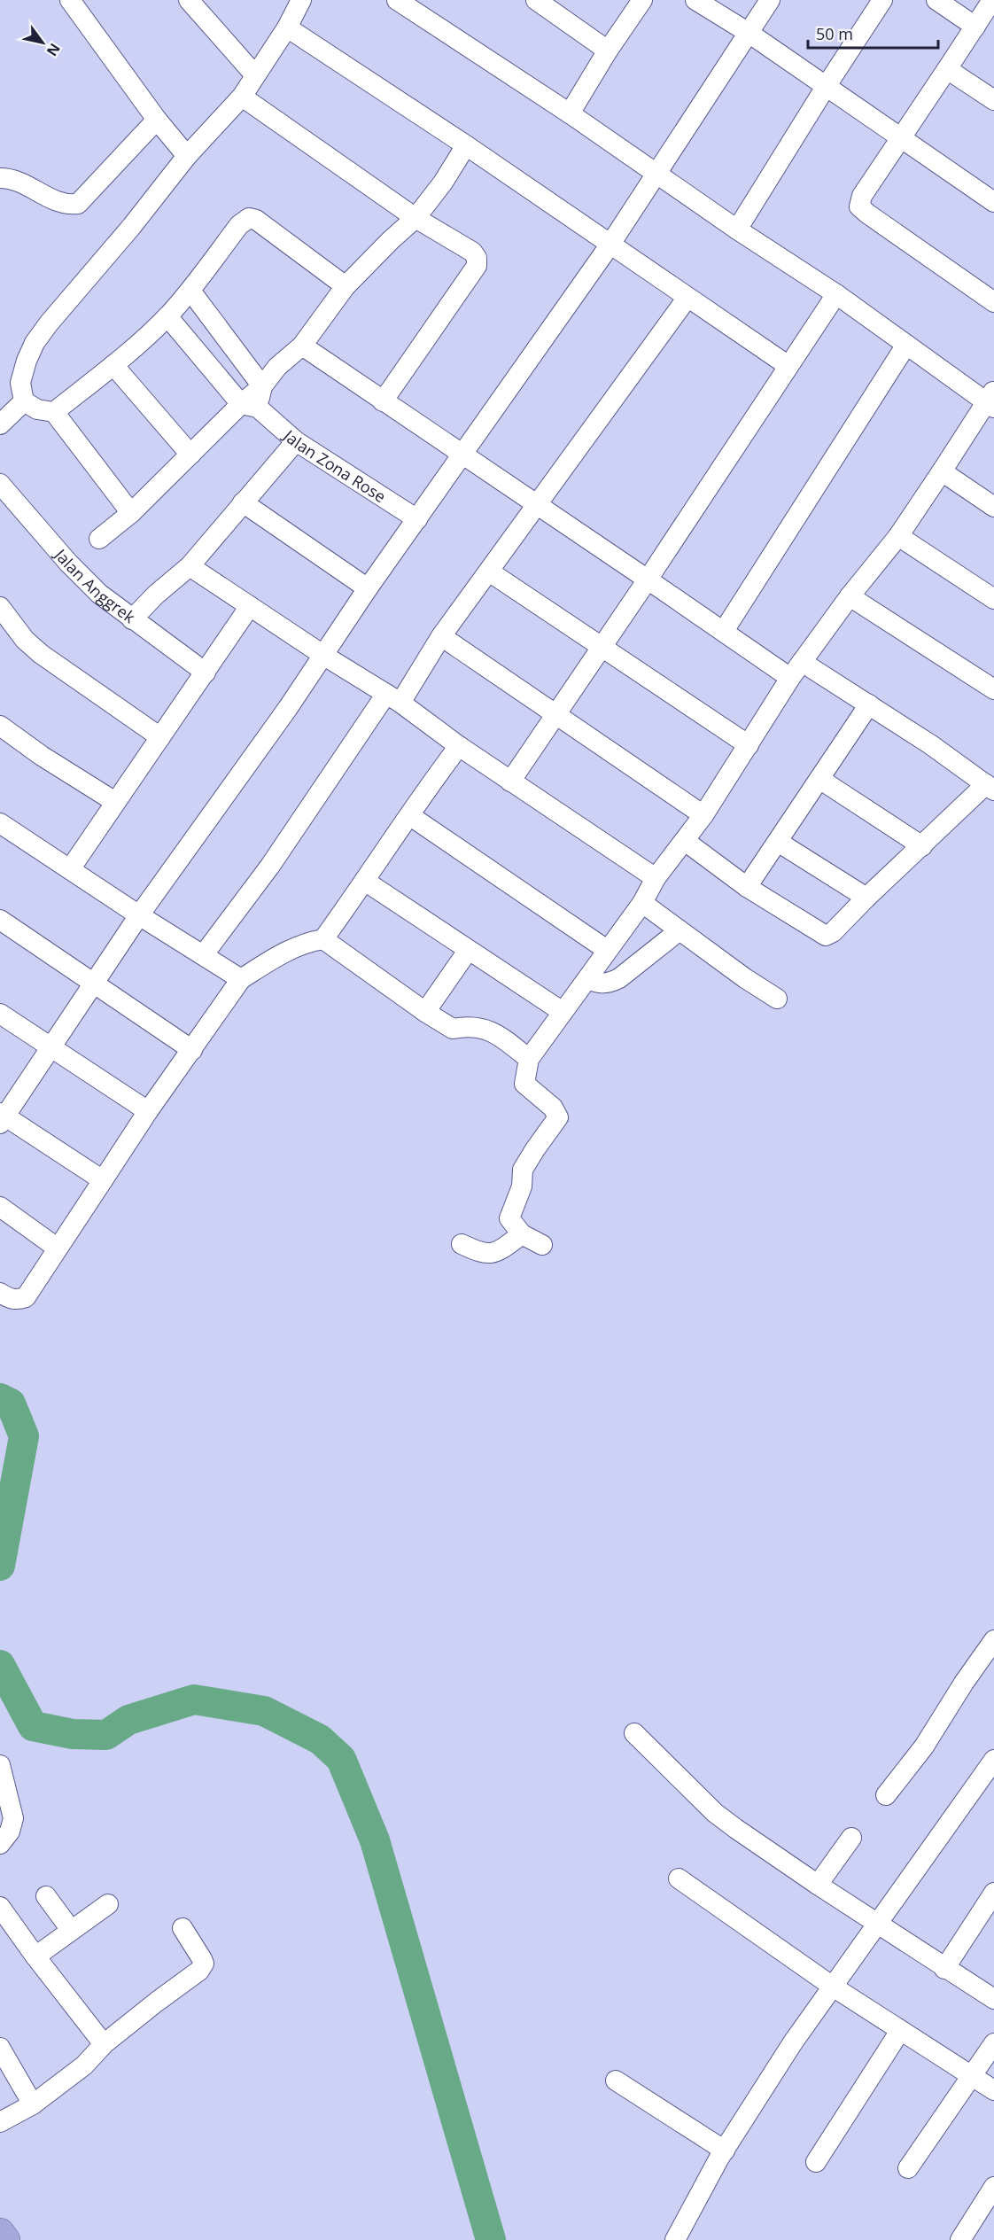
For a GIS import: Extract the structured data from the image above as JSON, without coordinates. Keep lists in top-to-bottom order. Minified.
{"streets":{"street":["Jalan Zona Rose","Jalan Anggrek"]},"scale_bar":"50 m","north":"bottom right"}
